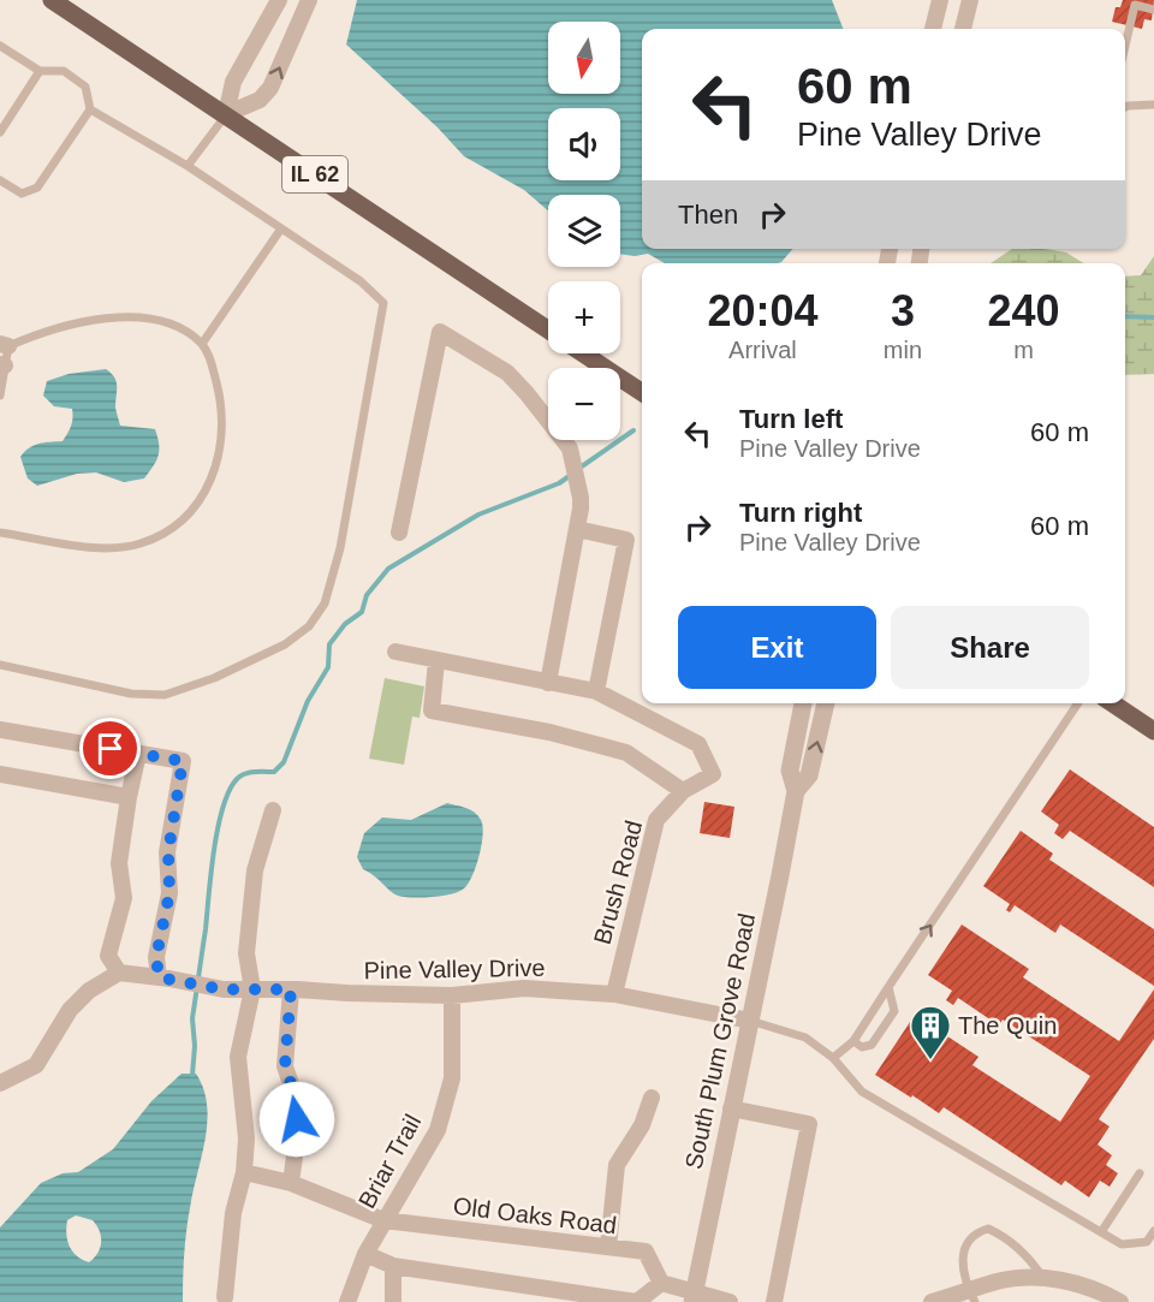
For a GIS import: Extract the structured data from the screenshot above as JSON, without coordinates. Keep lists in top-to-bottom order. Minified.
{"streets":{"main road":["IL 62"],"street":["Brush Road","Pine Valley Drive","South Plum Grove Road","Briar Trail","Old Oaks Road"]},"crossings":[["Brush Road","Pine Valley Drive"],["Pine Valley Drive","South Plum Grove Road"],["Pine Valley Drive","Briar Trail"],["Briar Trail","Old Oaks Road"]],"places":{"building":["The Quin"]},"north":"bottom","page":{"map_buttons":["+","−"],"turn":["60 m","Pine Valley Drive"],"then":"Then","eta":["20:04","Arrival","3","min","240","m"],"list":[{"name":"Turn left","note":"Pine Valley Drive","value":"60 m"},{"name":"Turn right","note":"Pine Valley Drive","value":"60 m"}],"buttons":["Exit","Share"]}}
